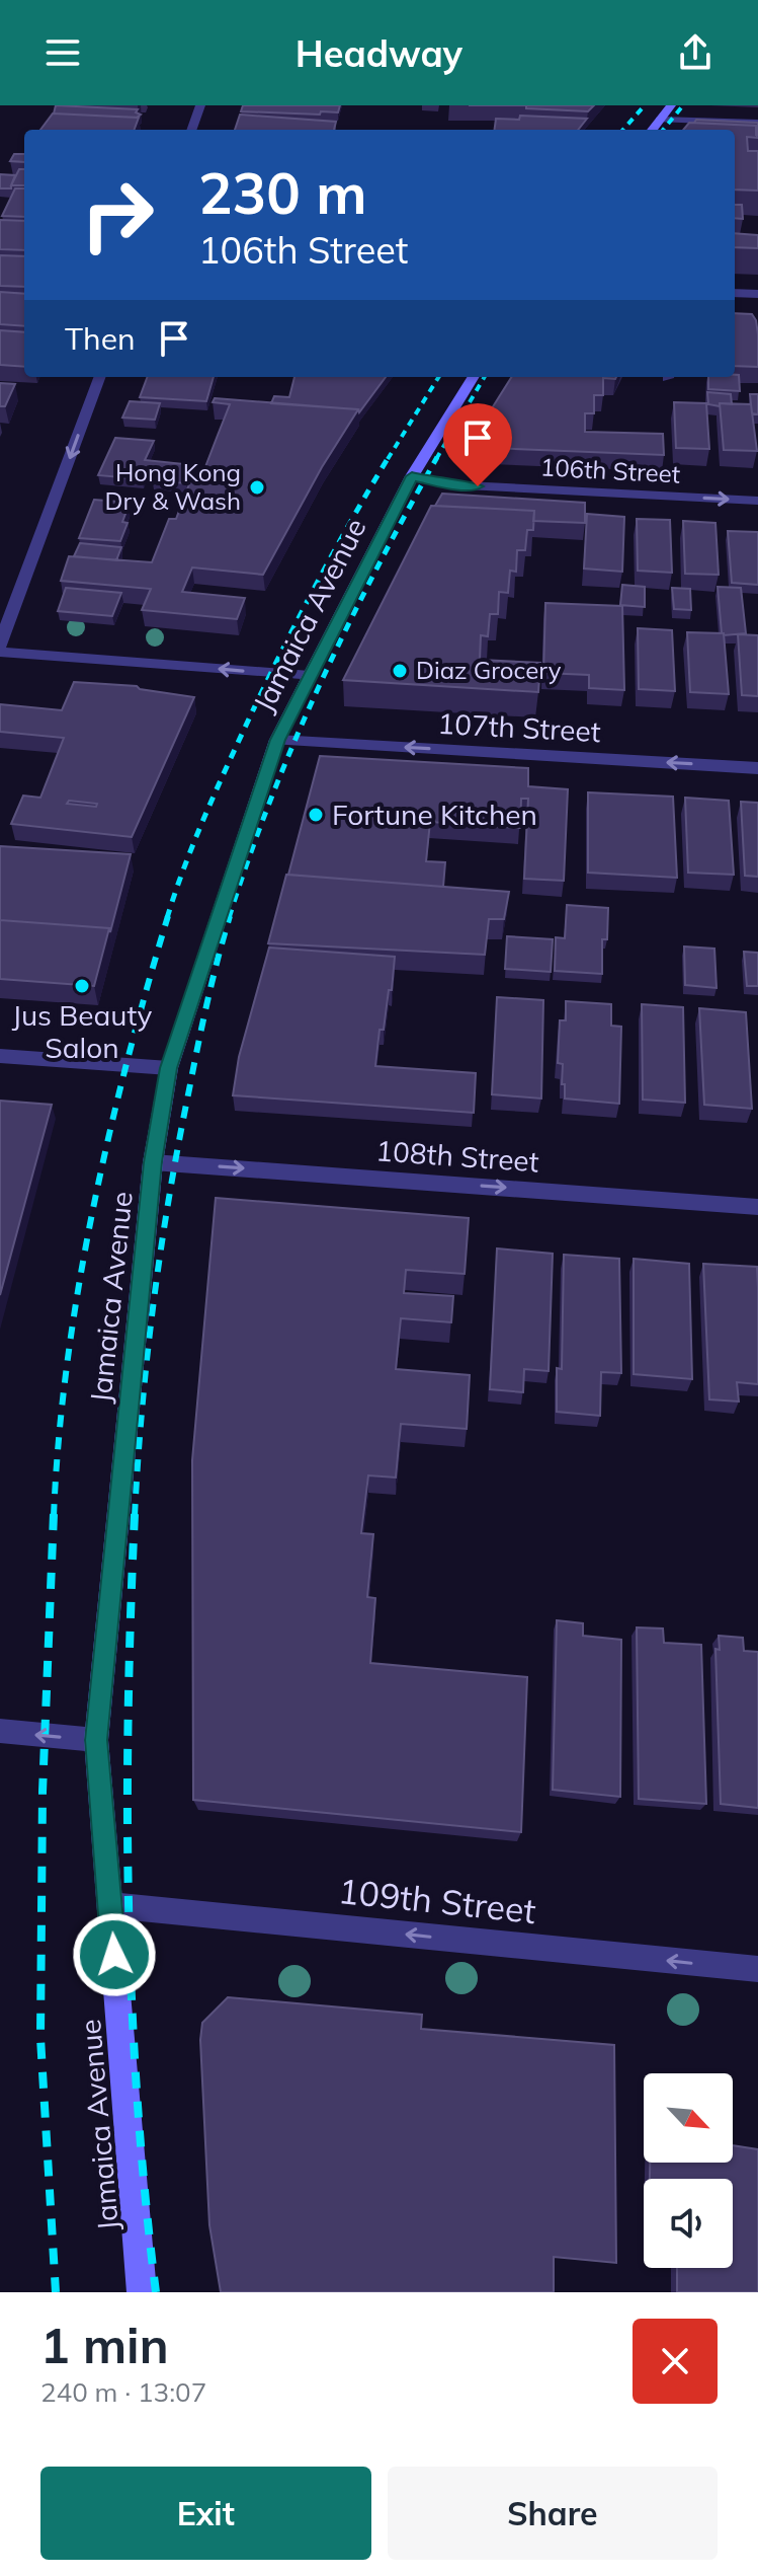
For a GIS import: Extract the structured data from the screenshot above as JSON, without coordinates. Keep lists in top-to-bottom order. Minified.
{"streets":{"main road":["Jamaica Avenue"],"street":["106th Street","107th Street","108th Street","109th Street"]},"crossings":[["106th Street","Jamaica Avenue"],["Jamaica Avenue","107th Street"],["Jamaica Avenue","108th Street"],["Jamaica Avenue","109th Street"]],"one_way":["106th Street","107th Street","108th Street","109th Street"],"places":["Hong Kong Dry & Wash","Diaz Grocery","Fortune Kitchen","Jus Beauty Salon"],"north":"bottom right","page":{"header":"Headway","turn":["230 m","106th Street"],"then":"Then","heading":["1 min","240 m · 13:07"],"buttons":["Exit","Share"]}}
